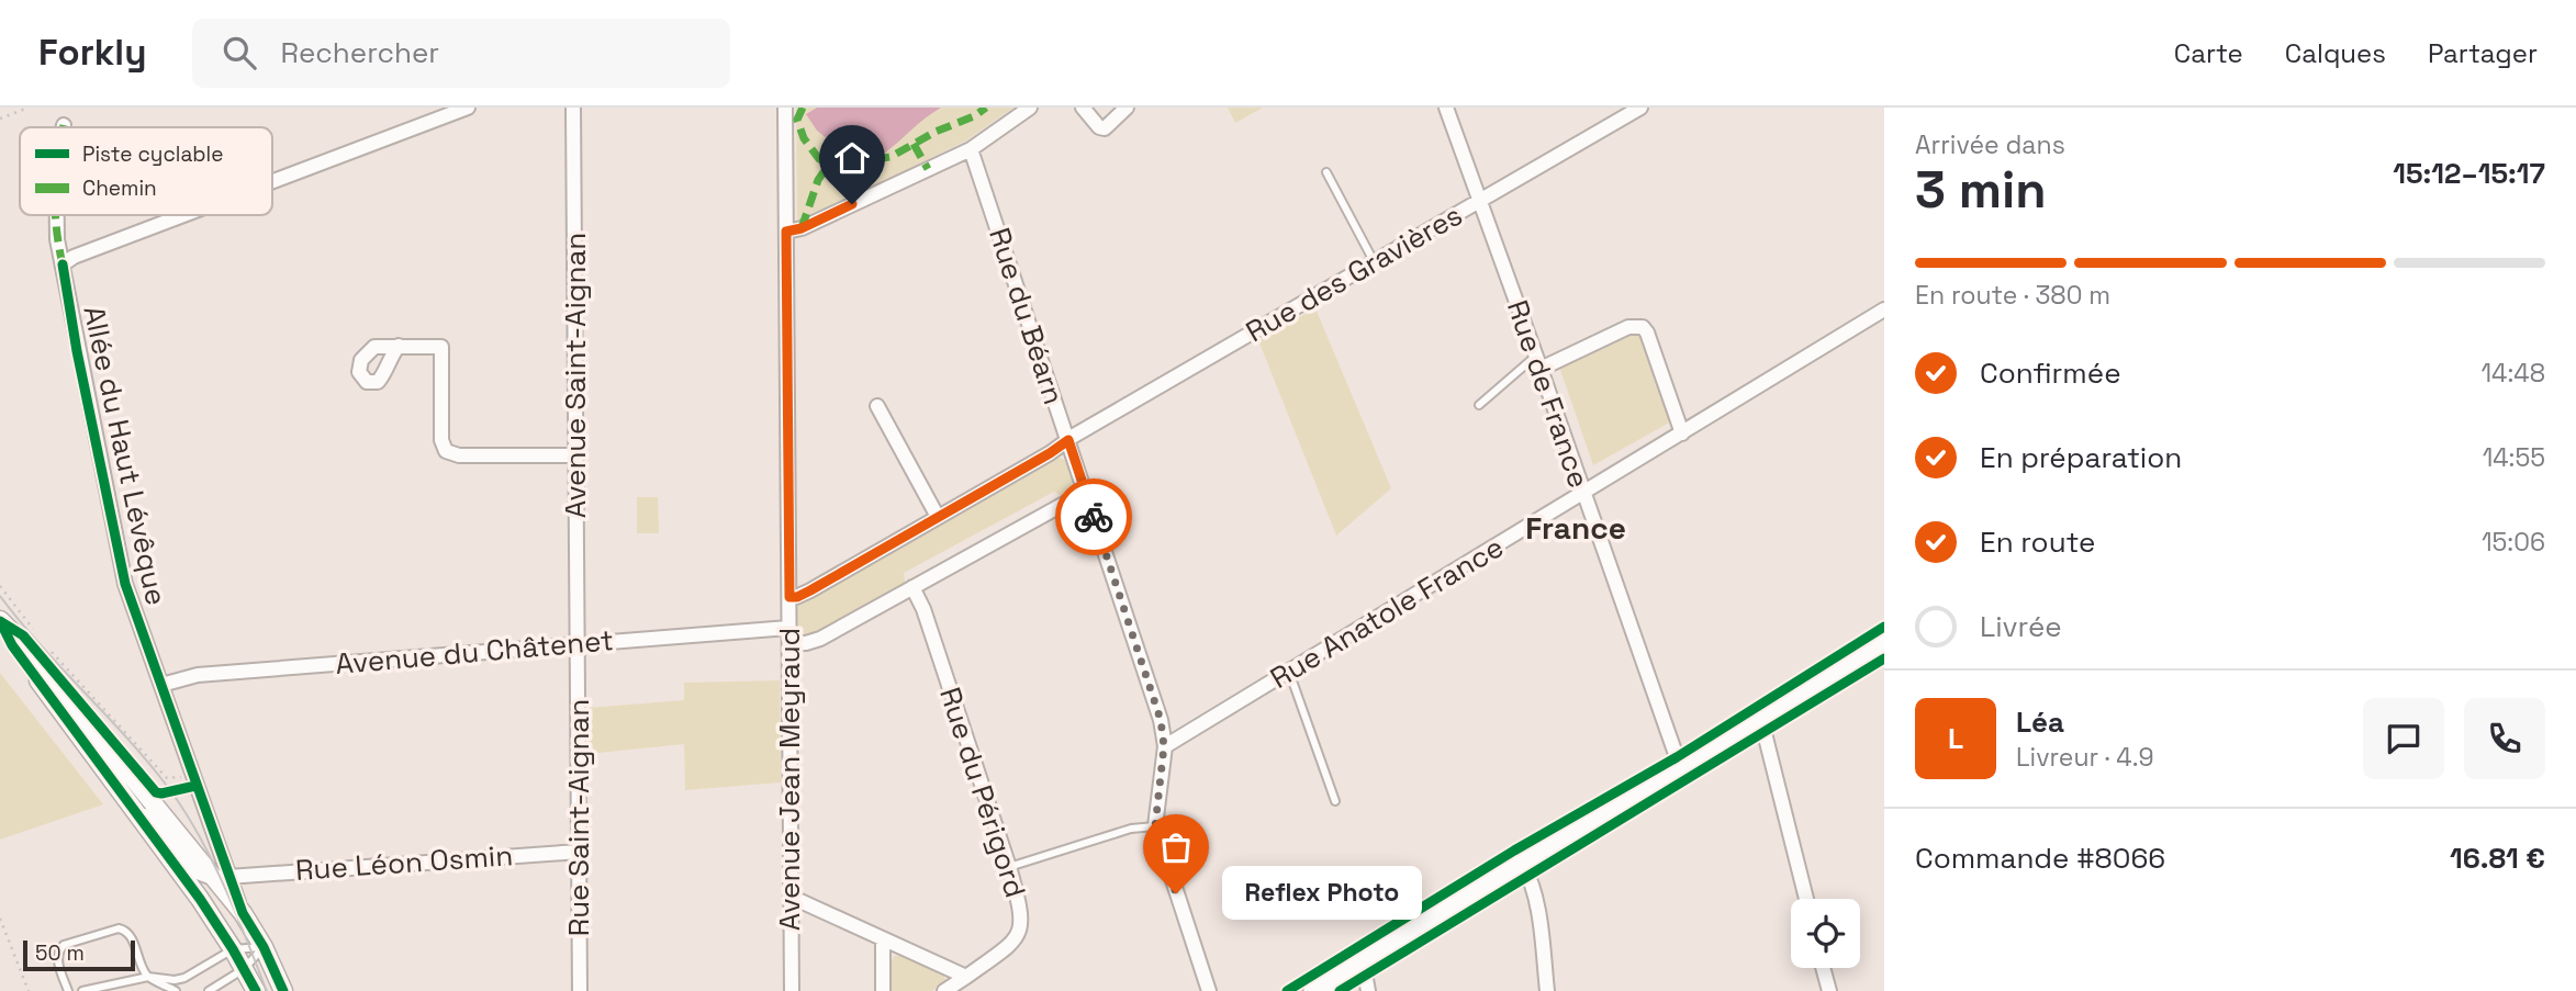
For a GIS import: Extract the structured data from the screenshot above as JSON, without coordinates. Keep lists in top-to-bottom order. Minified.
{"streets":{"street":["Rue des Gravières","Rue du Béarn","Avenue Saint-Aignan","Rue de France","Allée du Haut Lévêque","Rue Anatole France","Avenue du Châtenet","Avenue Jean Meyraud","Rue du Périgord","Rue Saint-Aignan","Rue Léon Osmin"]},"crossings":[["Rue des Gravières","Rue du Béarn"],["Rue des Gravières","Rue de France"],["Rue des Gravières","Avenue Jean Meyraud"],["Rue du Béarn","Rue Anatole France"],["Avenue Saint-Aignan","Avenue du Châtenet"],["Avenue Saint-Aignan","Rue Saint-Aignan"],["Rue de France","Rue Anatole France"],["Allée du Haut Lévêque","Avenue du Châtenet"],["Allée du Haut Lévêque","Rue Léon Osmin"],["Avenue du Châtenet","Avenue Jean Meyraud"],["Avenue du Châtenet","Rue Saint-Aignan"],["Rue Saint-Aignan","Rue Léon Osmin"]],"districts":["France"],"places":["Reflex Photo"],"legend":["Piste cyclable","Chemin"],"scale_bar":"50 m","page":{"header":"Forkly","search":"Rechercher","nav":["Carte","Calques","Partager"],"heading":["3 min","Arrivée dans","15:12–15:17"],"panel":["Léa","Livreur · 4.9","Commande #8066","16.81 €"],"bar":"En route · 380 m","list":[["Confirmée","14:48"],["En préparation","14:55"],["En route","15:06"],"Livrée"],"round":"L","bubble":"Reflex Photo","scale":"50 m"}}
